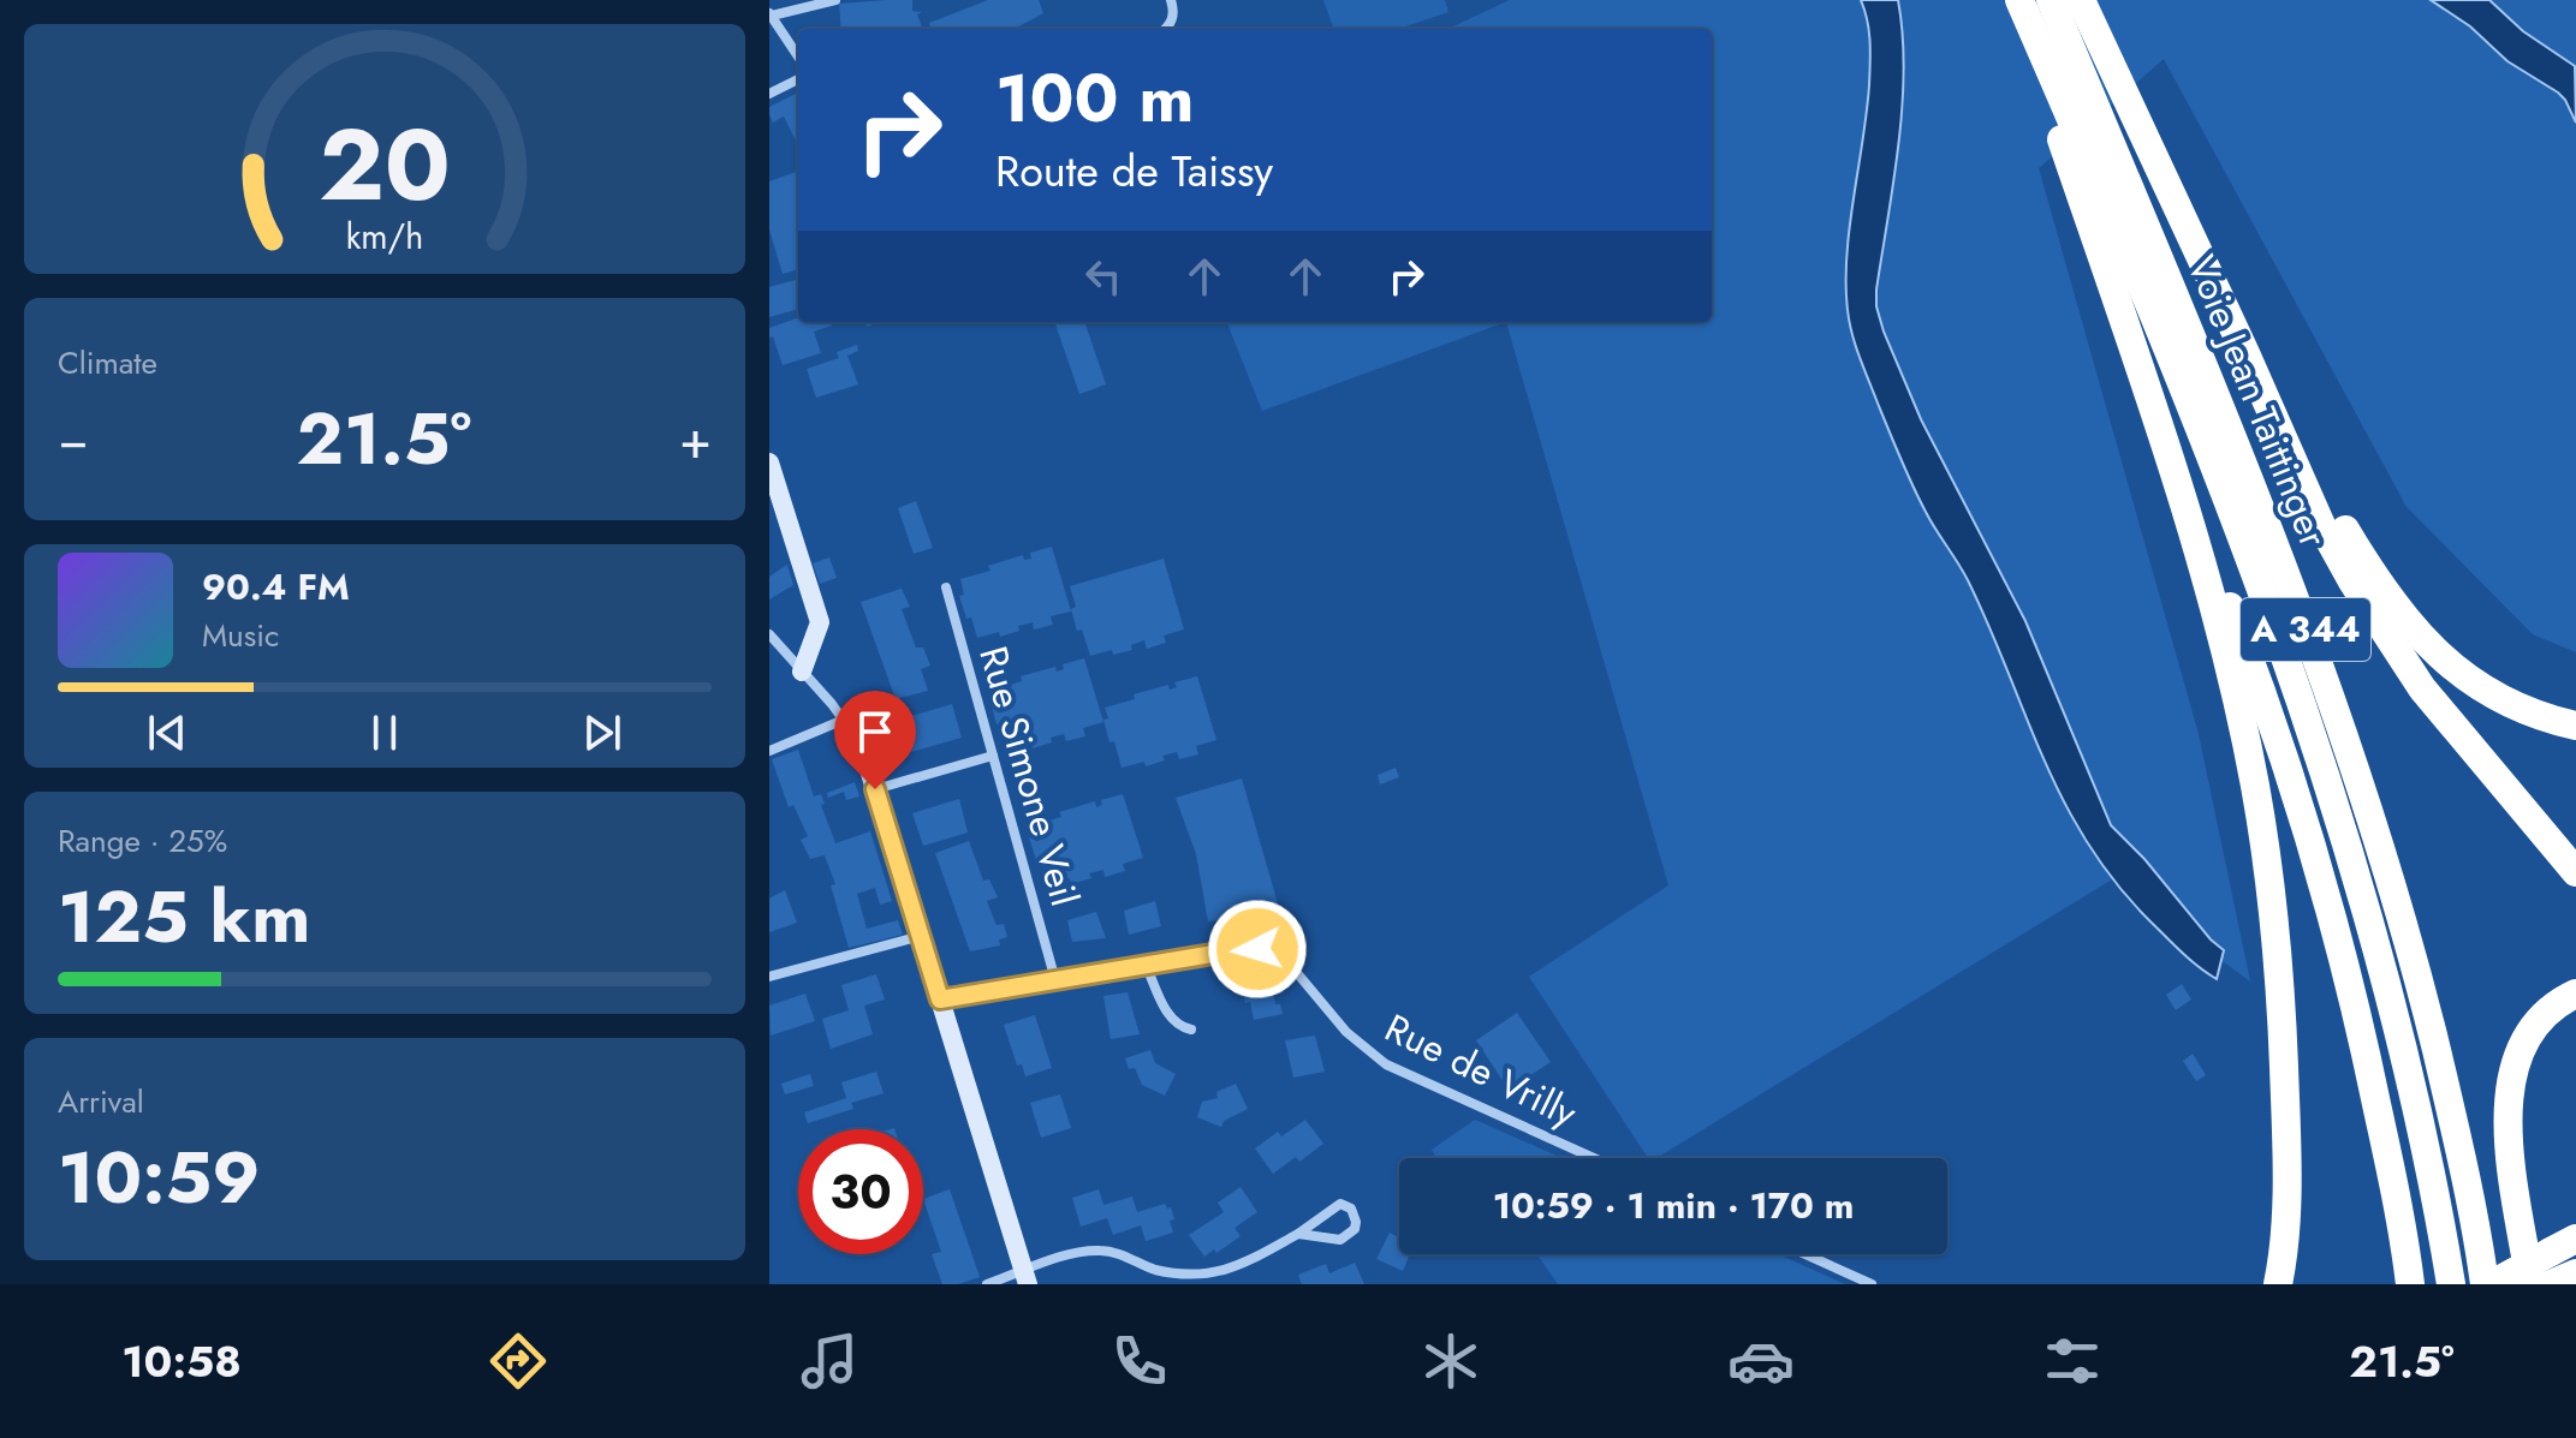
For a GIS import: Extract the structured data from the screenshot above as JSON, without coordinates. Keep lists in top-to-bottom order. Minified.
{"streets":{"highway":["Voie Jean Taittinger","A 344"],"street":["Rue Simone Veil","Rue de Vrilly"]},"crossings":[["Rue Simone Veil","Rue de Vrilly"]],"page":{"turn":["100 m","Route de Taissy"],"tile":["Climate",["Range · 25%","125 km"],["Arrival","10:59"]],"heat":["−","21.5°","+"],"song":["90.4 FM","Music"],"limit":"30","trip":"10:59 · 1 min · 170 m","tabs":["10:58","21.5°"],"gauge":["20","km/h"]}}
